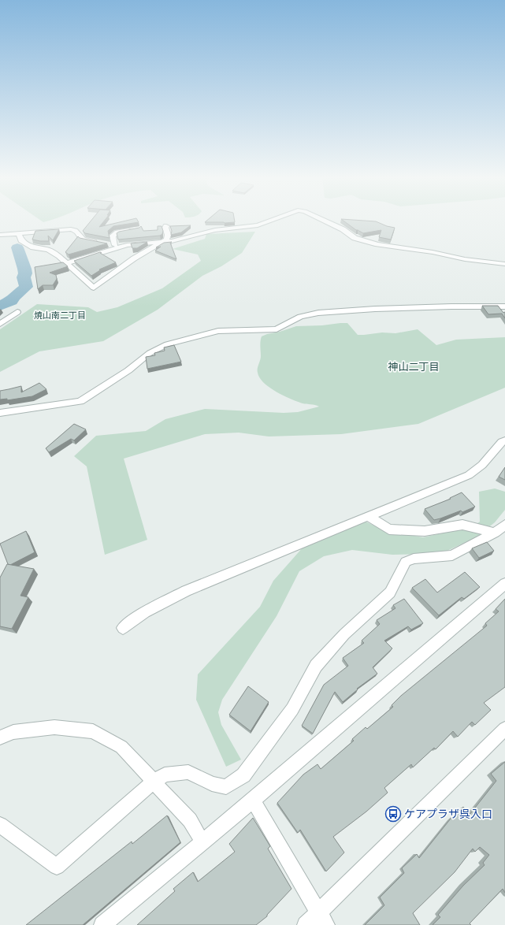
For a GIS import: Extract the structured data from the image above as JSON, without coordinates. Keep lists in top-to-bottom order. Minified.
{"districts":["焼山南二丁目","神山二丁目"],"places":{"bus stop":["ケアプラザ呉入口"]}}
